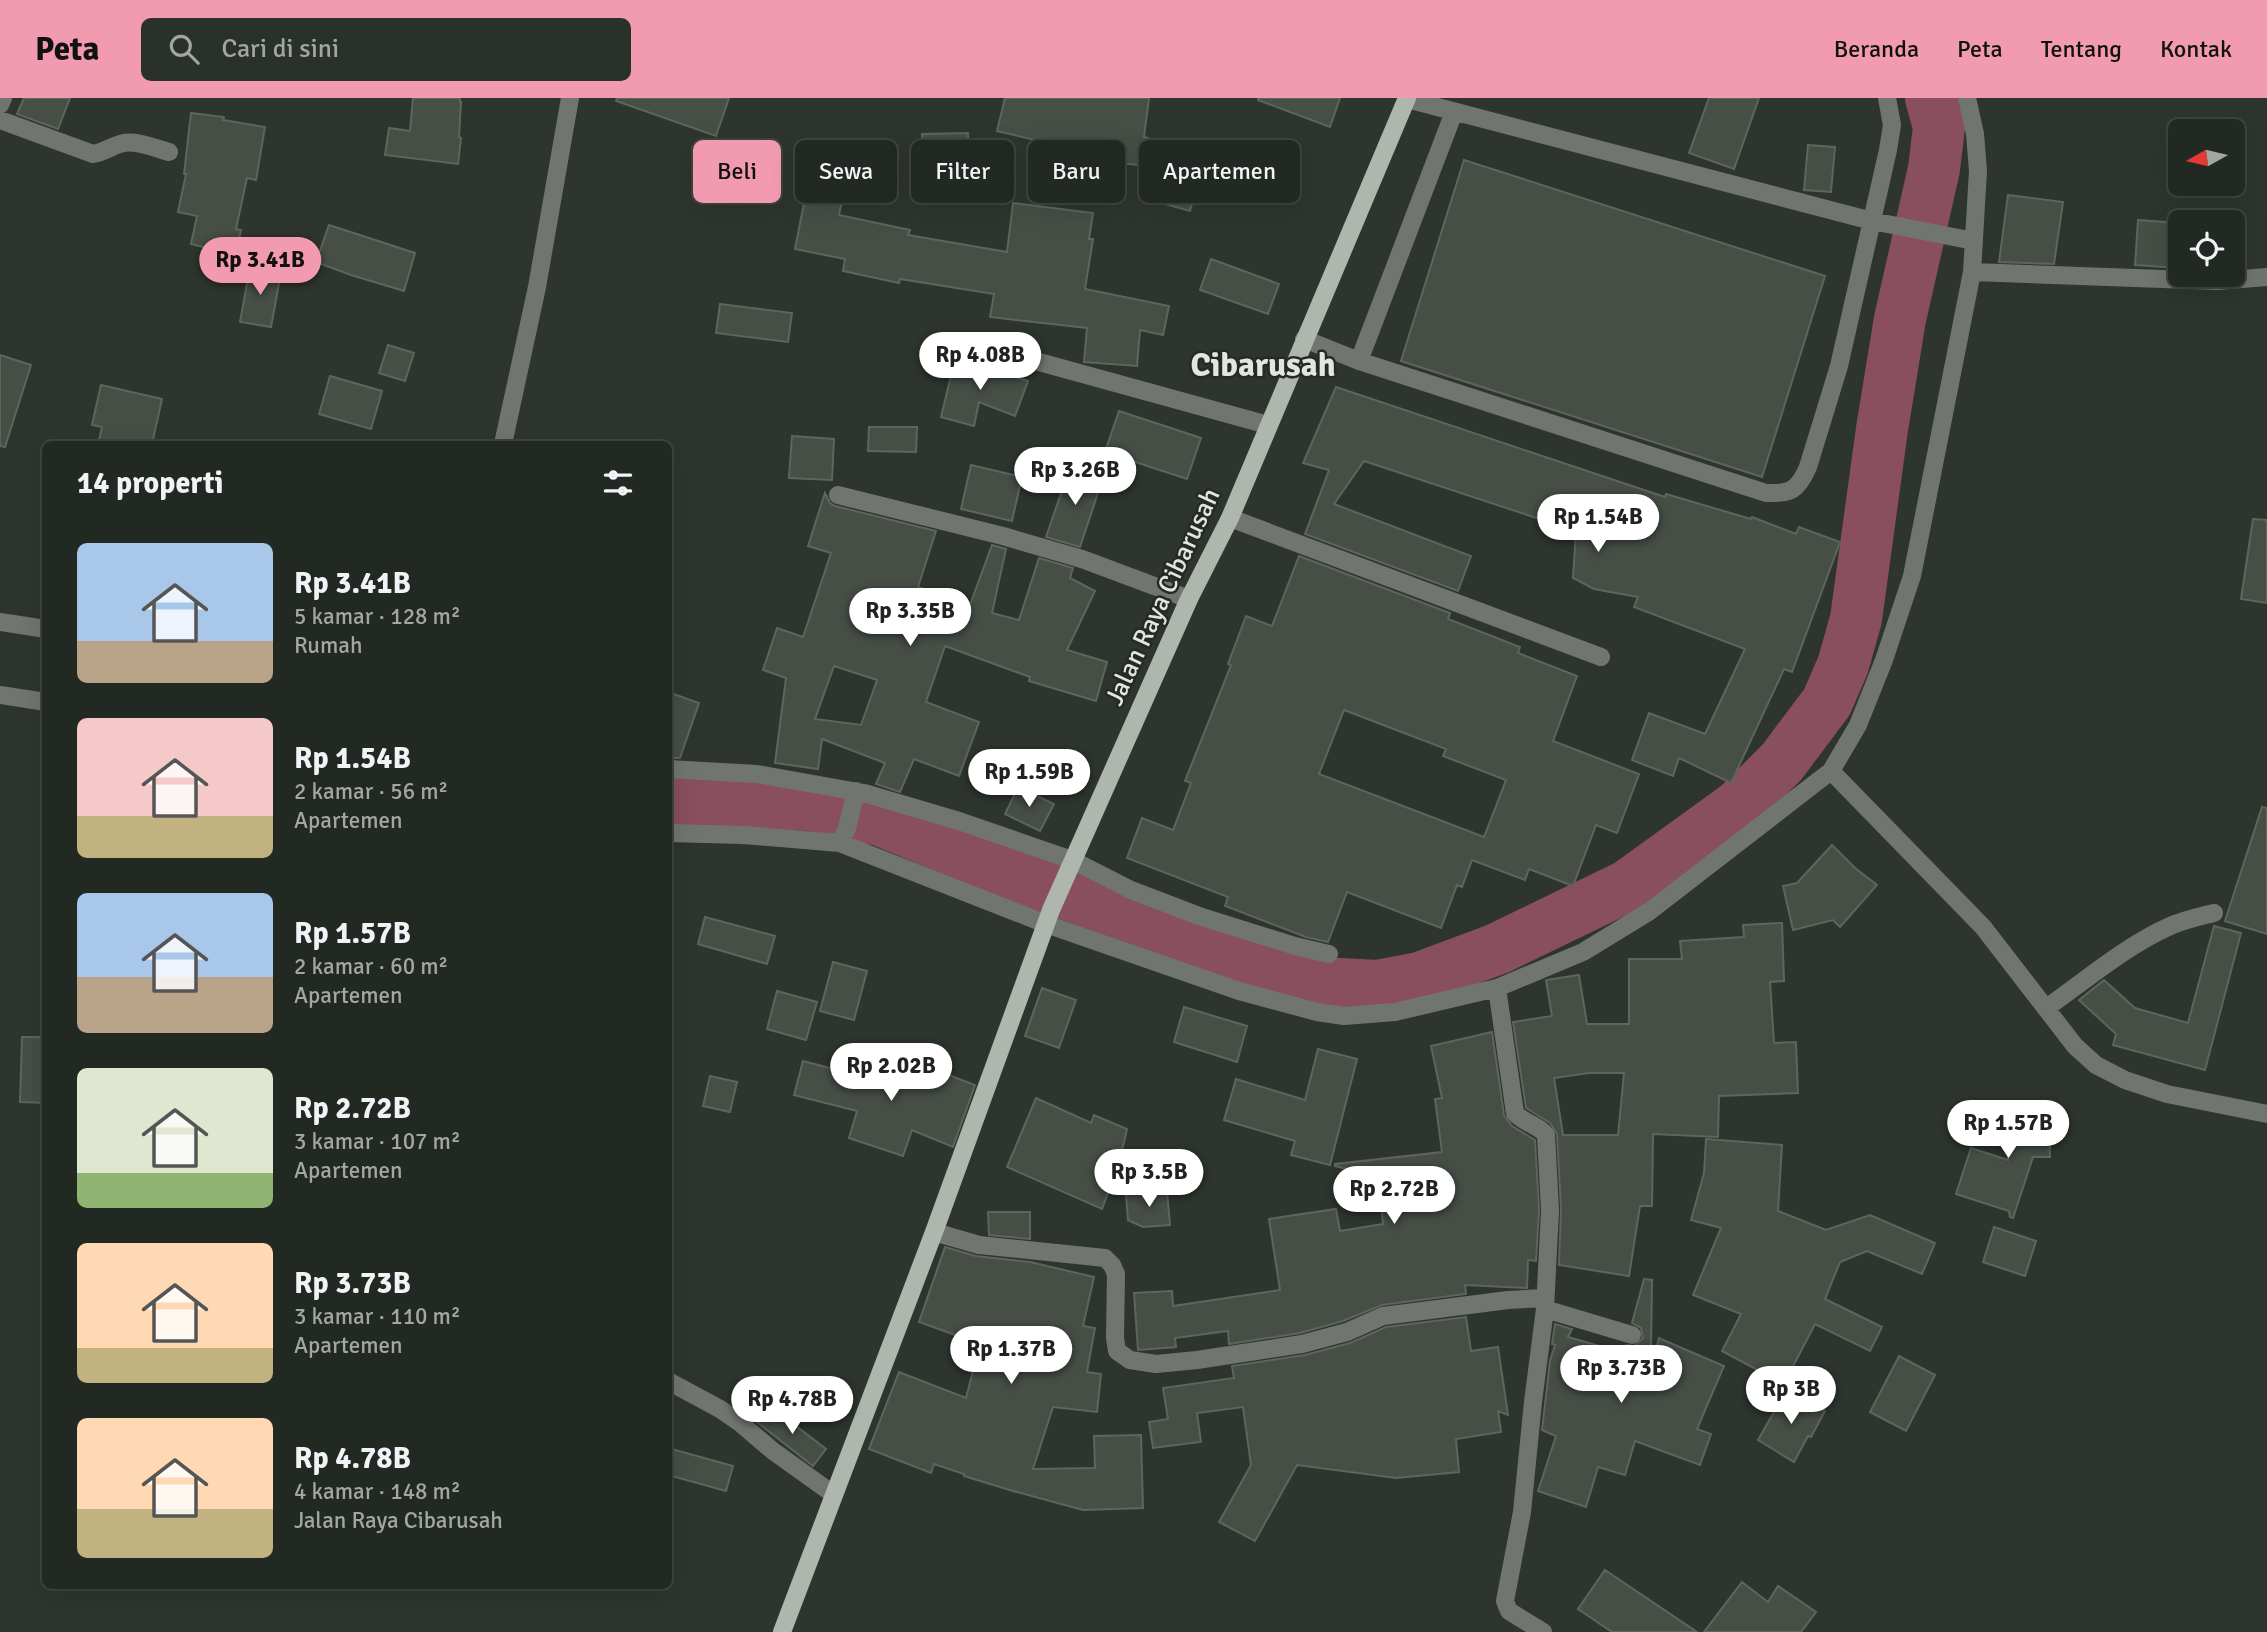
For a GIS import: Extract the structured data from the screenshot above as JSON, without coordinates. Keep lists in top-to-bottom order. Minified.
{"streets":{"main road":["Jalan Raya Cibarusah"]},"districts":["Cibarusah"],"north":"left","page":{"header":"Peta","search":"Cari di sini","nav":["Beranda","Peta","Tentang","Kontak"],"chip":["Beli","Sewa","Filter","Baru","Apartemen"],"price":["Rp 3.41B","Rp 4.08B","Rp 3.26B","Rp 1.54B","Rp 3.35B","Rp 1.59B","Rp 2.02B","Rp 1.57B","Rp 3.5B","Rp 2.72B","Rp 1.37B","Rp 3.73B","Rp 3B","Rp 4.78B"],"heading":"14 properti","list":[{"name":"Rp 3.41B","note":"5 kamar · 128 m² · Rumah"},{"name":"Rp 1.54B","note":"2 kamar · 56 m² · Apartemen"},{"name":"Rp 1.57B","note":"2 kamar · 60 m² · Apartemen"},{"name":"Rp 2.72B","note":"3 kamar · 107 m² · Apartemen"},{"name":"Rp 3.73B","note":"3 kamar · 110 m² · Apartemen"},{"name":"Rp 4.78B","note":"4 kamar · 148 m² · Jalan Raya Cibarusah"}]}}
